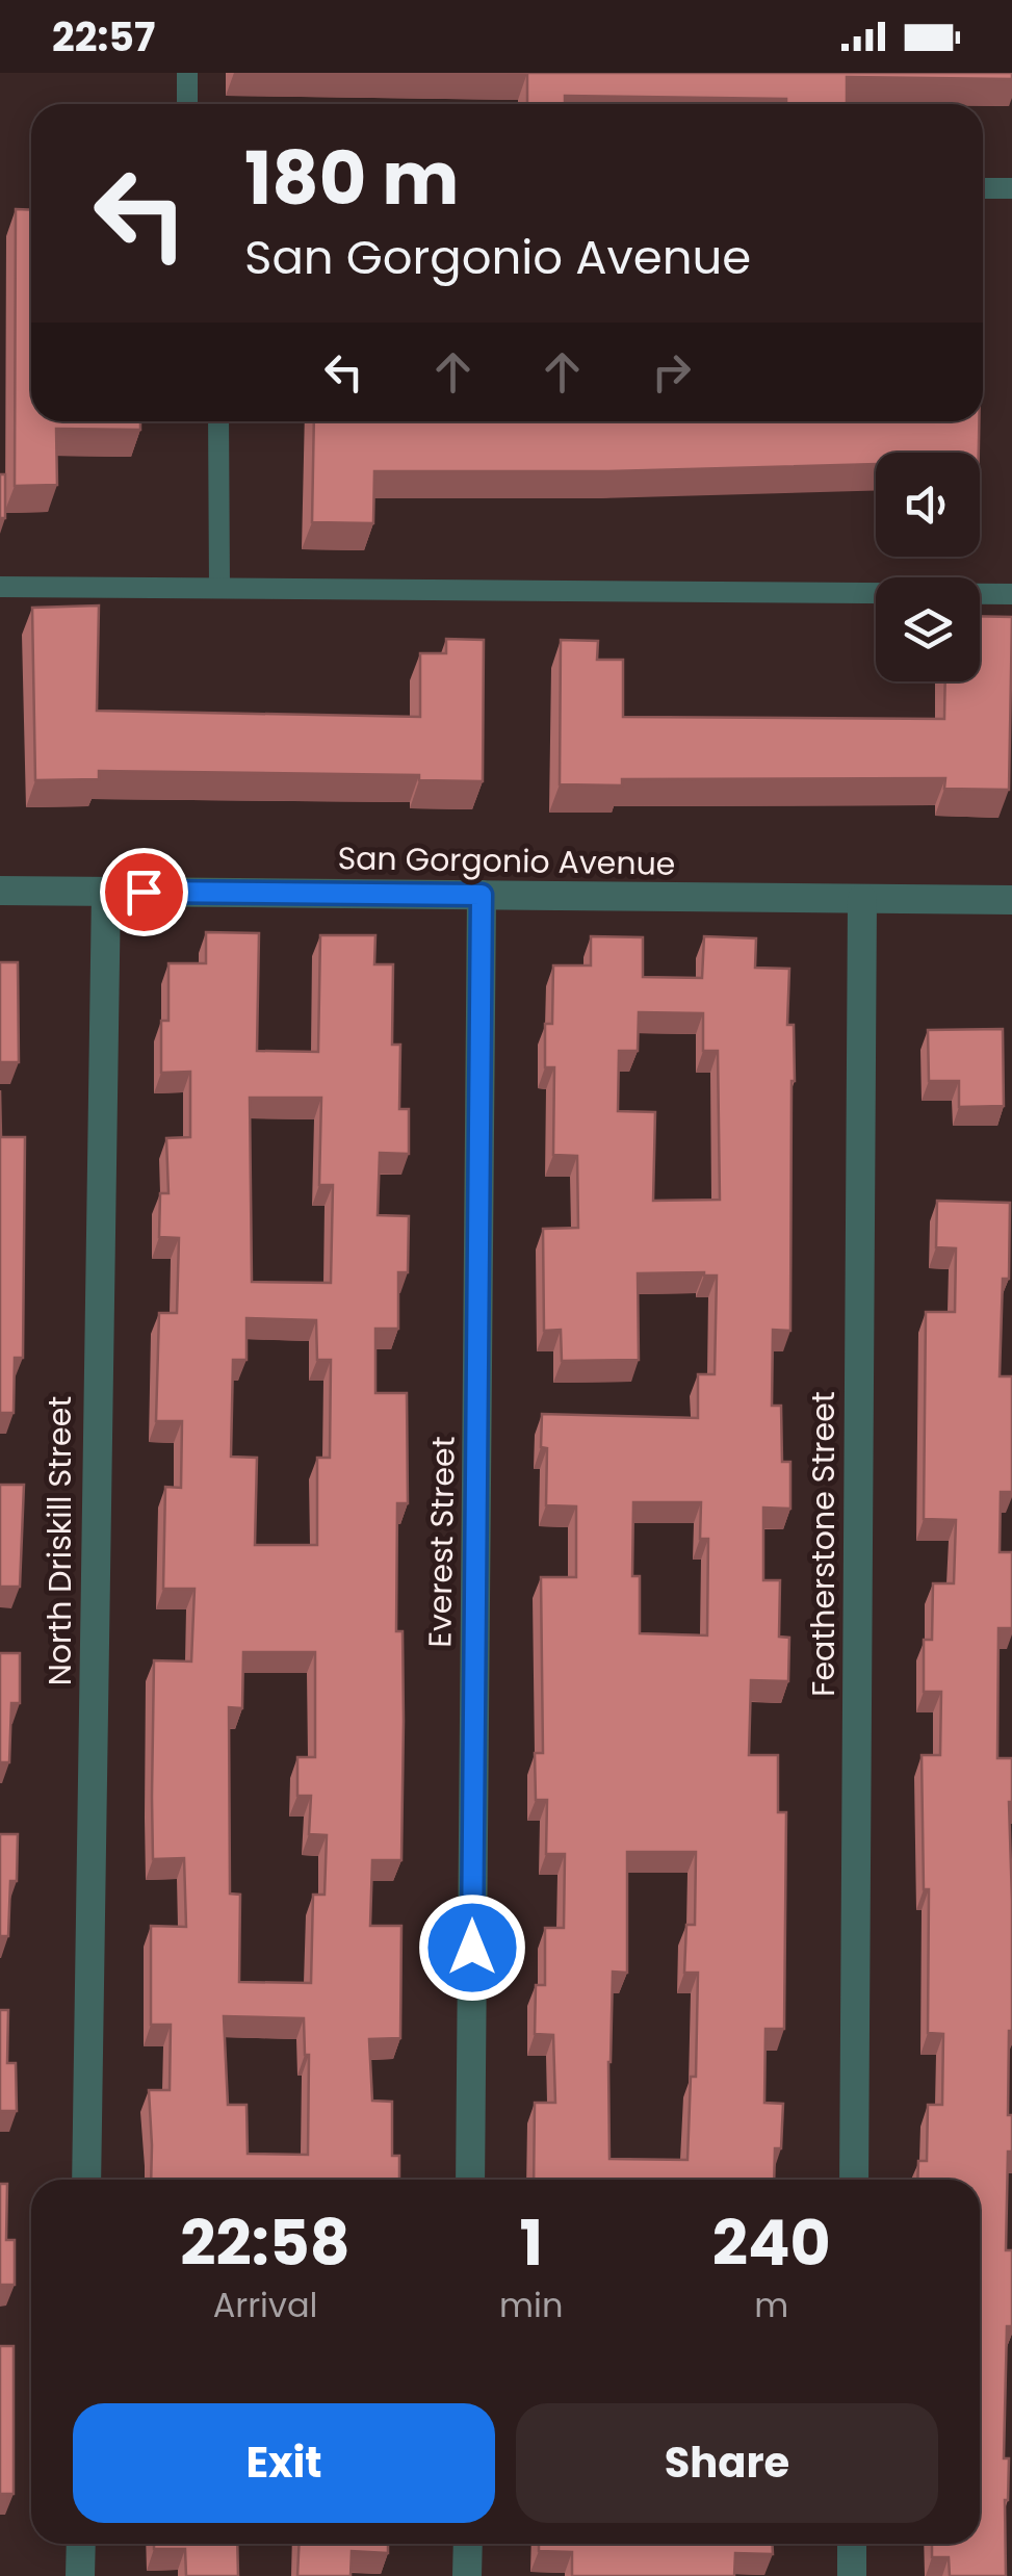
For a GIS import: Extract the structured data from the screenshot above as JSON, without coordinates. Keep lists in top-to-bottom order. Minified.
{"streets":{"street":["San Gorgonio Avenue","North Driskill Street","Everest Street","Featherstone Street"]},"crossings":[["San Gorgonio Avenue","North Driskill Street"],["San Gorgonio Avenue","Everest Street"],["San Gorgonio Avenue","Featherstone Street"]],"page":{"status":"22:57","turn":["180 m","San Gorgonio Avenue"],"eta":["22:58","Arrival","1","min","240","m"],"buttons":["Exit","Share"]}}
